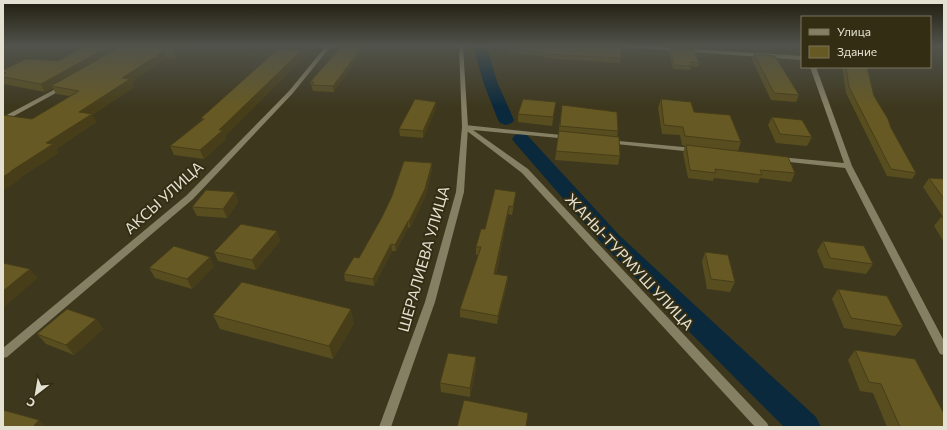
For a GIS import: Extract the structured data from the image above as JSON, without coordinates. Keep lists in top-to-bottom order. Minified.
{"streets":{"street":["АКСЫ УЛИЦА","ШЕРАЛИЕВА УЛИЦА","ЖАНЫ-ТУРМУШ УЛИЦА"]},"crossings":[["ШЕРАЛИЕВА УЛИЦА","ЖАНЫ-ТУРМУШ УЛИЦА"]],"legend":["Улица","Здание"],"north":"bottom left"}
